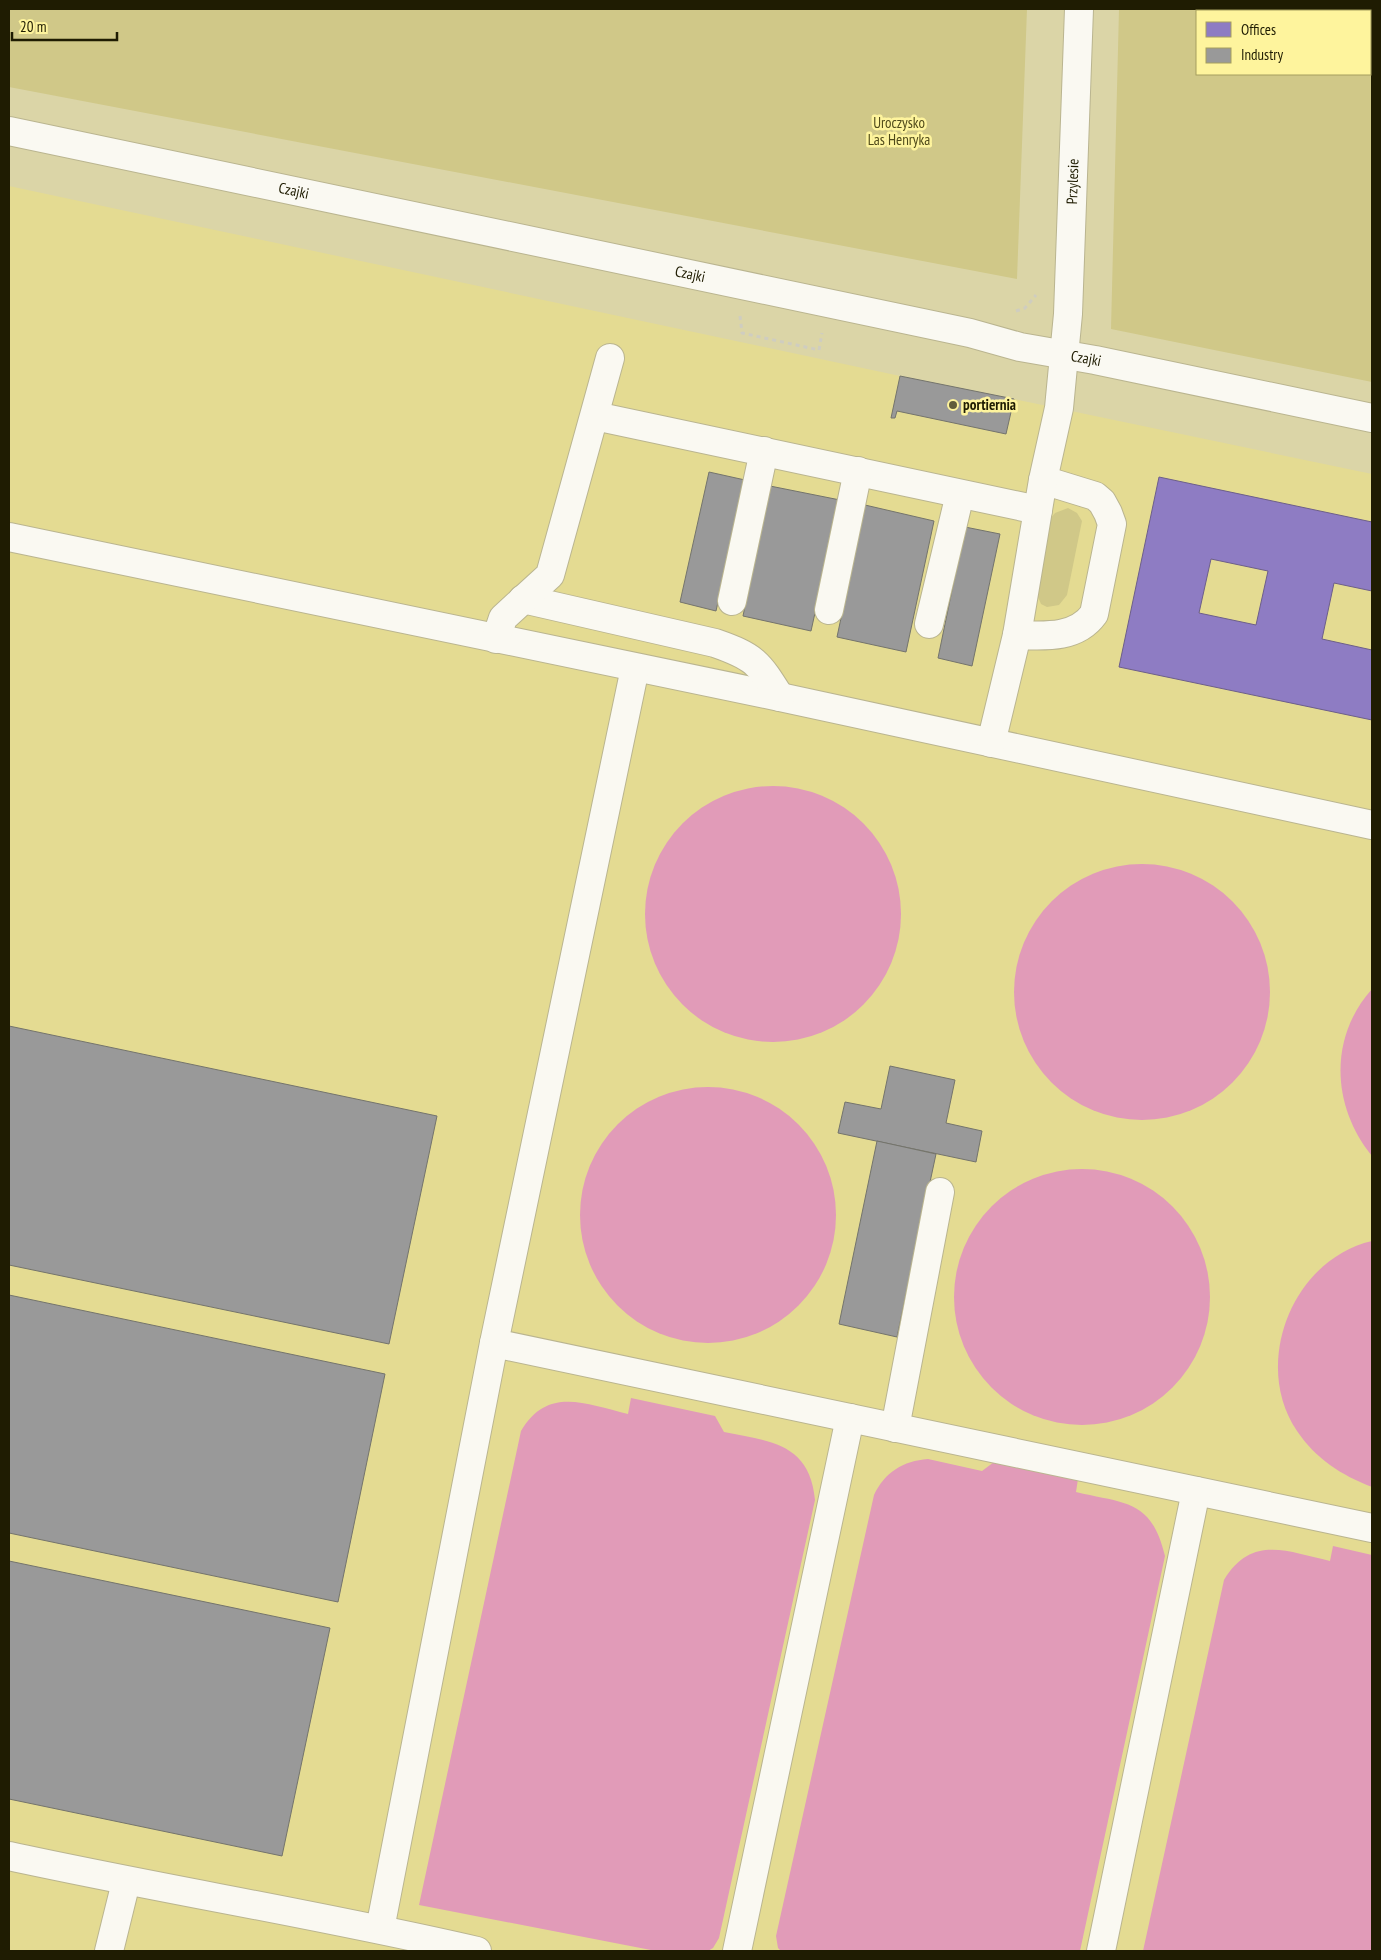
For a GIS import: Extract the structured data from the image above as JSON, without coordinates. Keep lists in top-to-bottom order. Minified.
{"streets":{"street":["Przylesie","Czajki"]},"crossings":[["Przylesie","Czajki"]],"parks":["Uroczysko Las Henryka"],"places":["portiernia"],"legend":["Offices","Industry"],"scale_bar":"20 m"}
